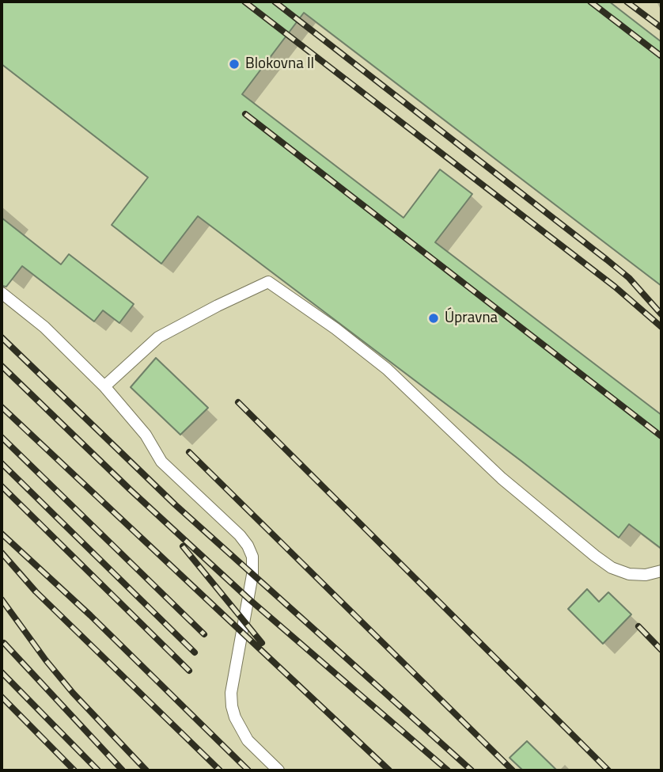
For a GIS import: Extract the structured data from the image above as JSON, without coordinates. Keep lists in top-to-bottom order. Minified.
{"places":["Blokovna II","Úpravna"]}
